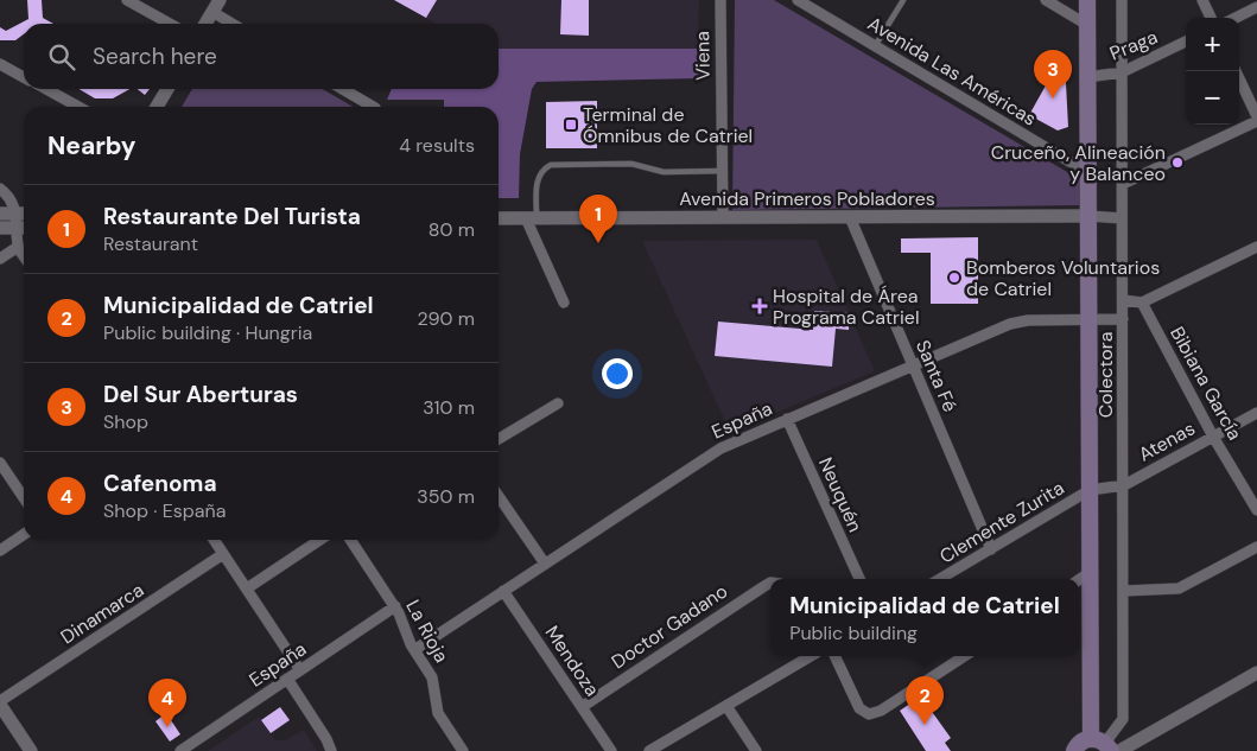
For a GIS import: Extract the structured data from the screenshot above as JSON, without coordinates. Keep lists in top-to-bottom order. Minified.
{"streets":{"street":["Praga","Viena","Avenida Las Américas","Avenida Primeros Pobladores","Colectora","Santa Fé","Bibiana García","España","Atenas","Neuquén","Clemente Zurita","Dinamarca","Doctor Gadano","La Rioja","Mendoza"]},"crossings":[["Praga","Colectora"],["Viena","Avenida Primeros Pobladores"],["Avenida Primeros Pobladores","Colectora"],["Avenida Primeros Pobladores","Santa Fé"],["Colectora","España"],["Colectora","Atenas"],["Santa Fé","España"],["Santa Fé","Clemente Zurita"],["Bibiana García","Atenas"],["España","Neuquén"],["España","La Rioja"],["España","Mendoza"],["Atenas","Clemente Zurita"],["Doctor Gadano","Mendoza"]],"places":{"transit":["Terminal de Ómnibus de Catriel"],"other":["Cruceño, Alineación y Balanceo","Bomberos Voluntarios de Catriel"],"health":["Hospital de Área Programa Catriel"]},"page":{"map_buttons":["+","−"],"search":"Search here","pins":["3","1","2","4"],"heading":["Nearby","4 results"],"list":[{"mark":"1","name":"Restaurante Del Turista","note":"Restaurant","value":"80 m"},{"mark":"2","name":"Municipalidad de Catriel","note":"Public building · Hungria","value":"290 m"},{"mark":"3","name":"Del Sur Aberturas","note":"Shop","value":"310 m"},{"mark":"4","name":"Cafenoma","note":"Shop · España","value":"350 m"}],"popup":["Municipalidad de Catriel","Public building"]}}
